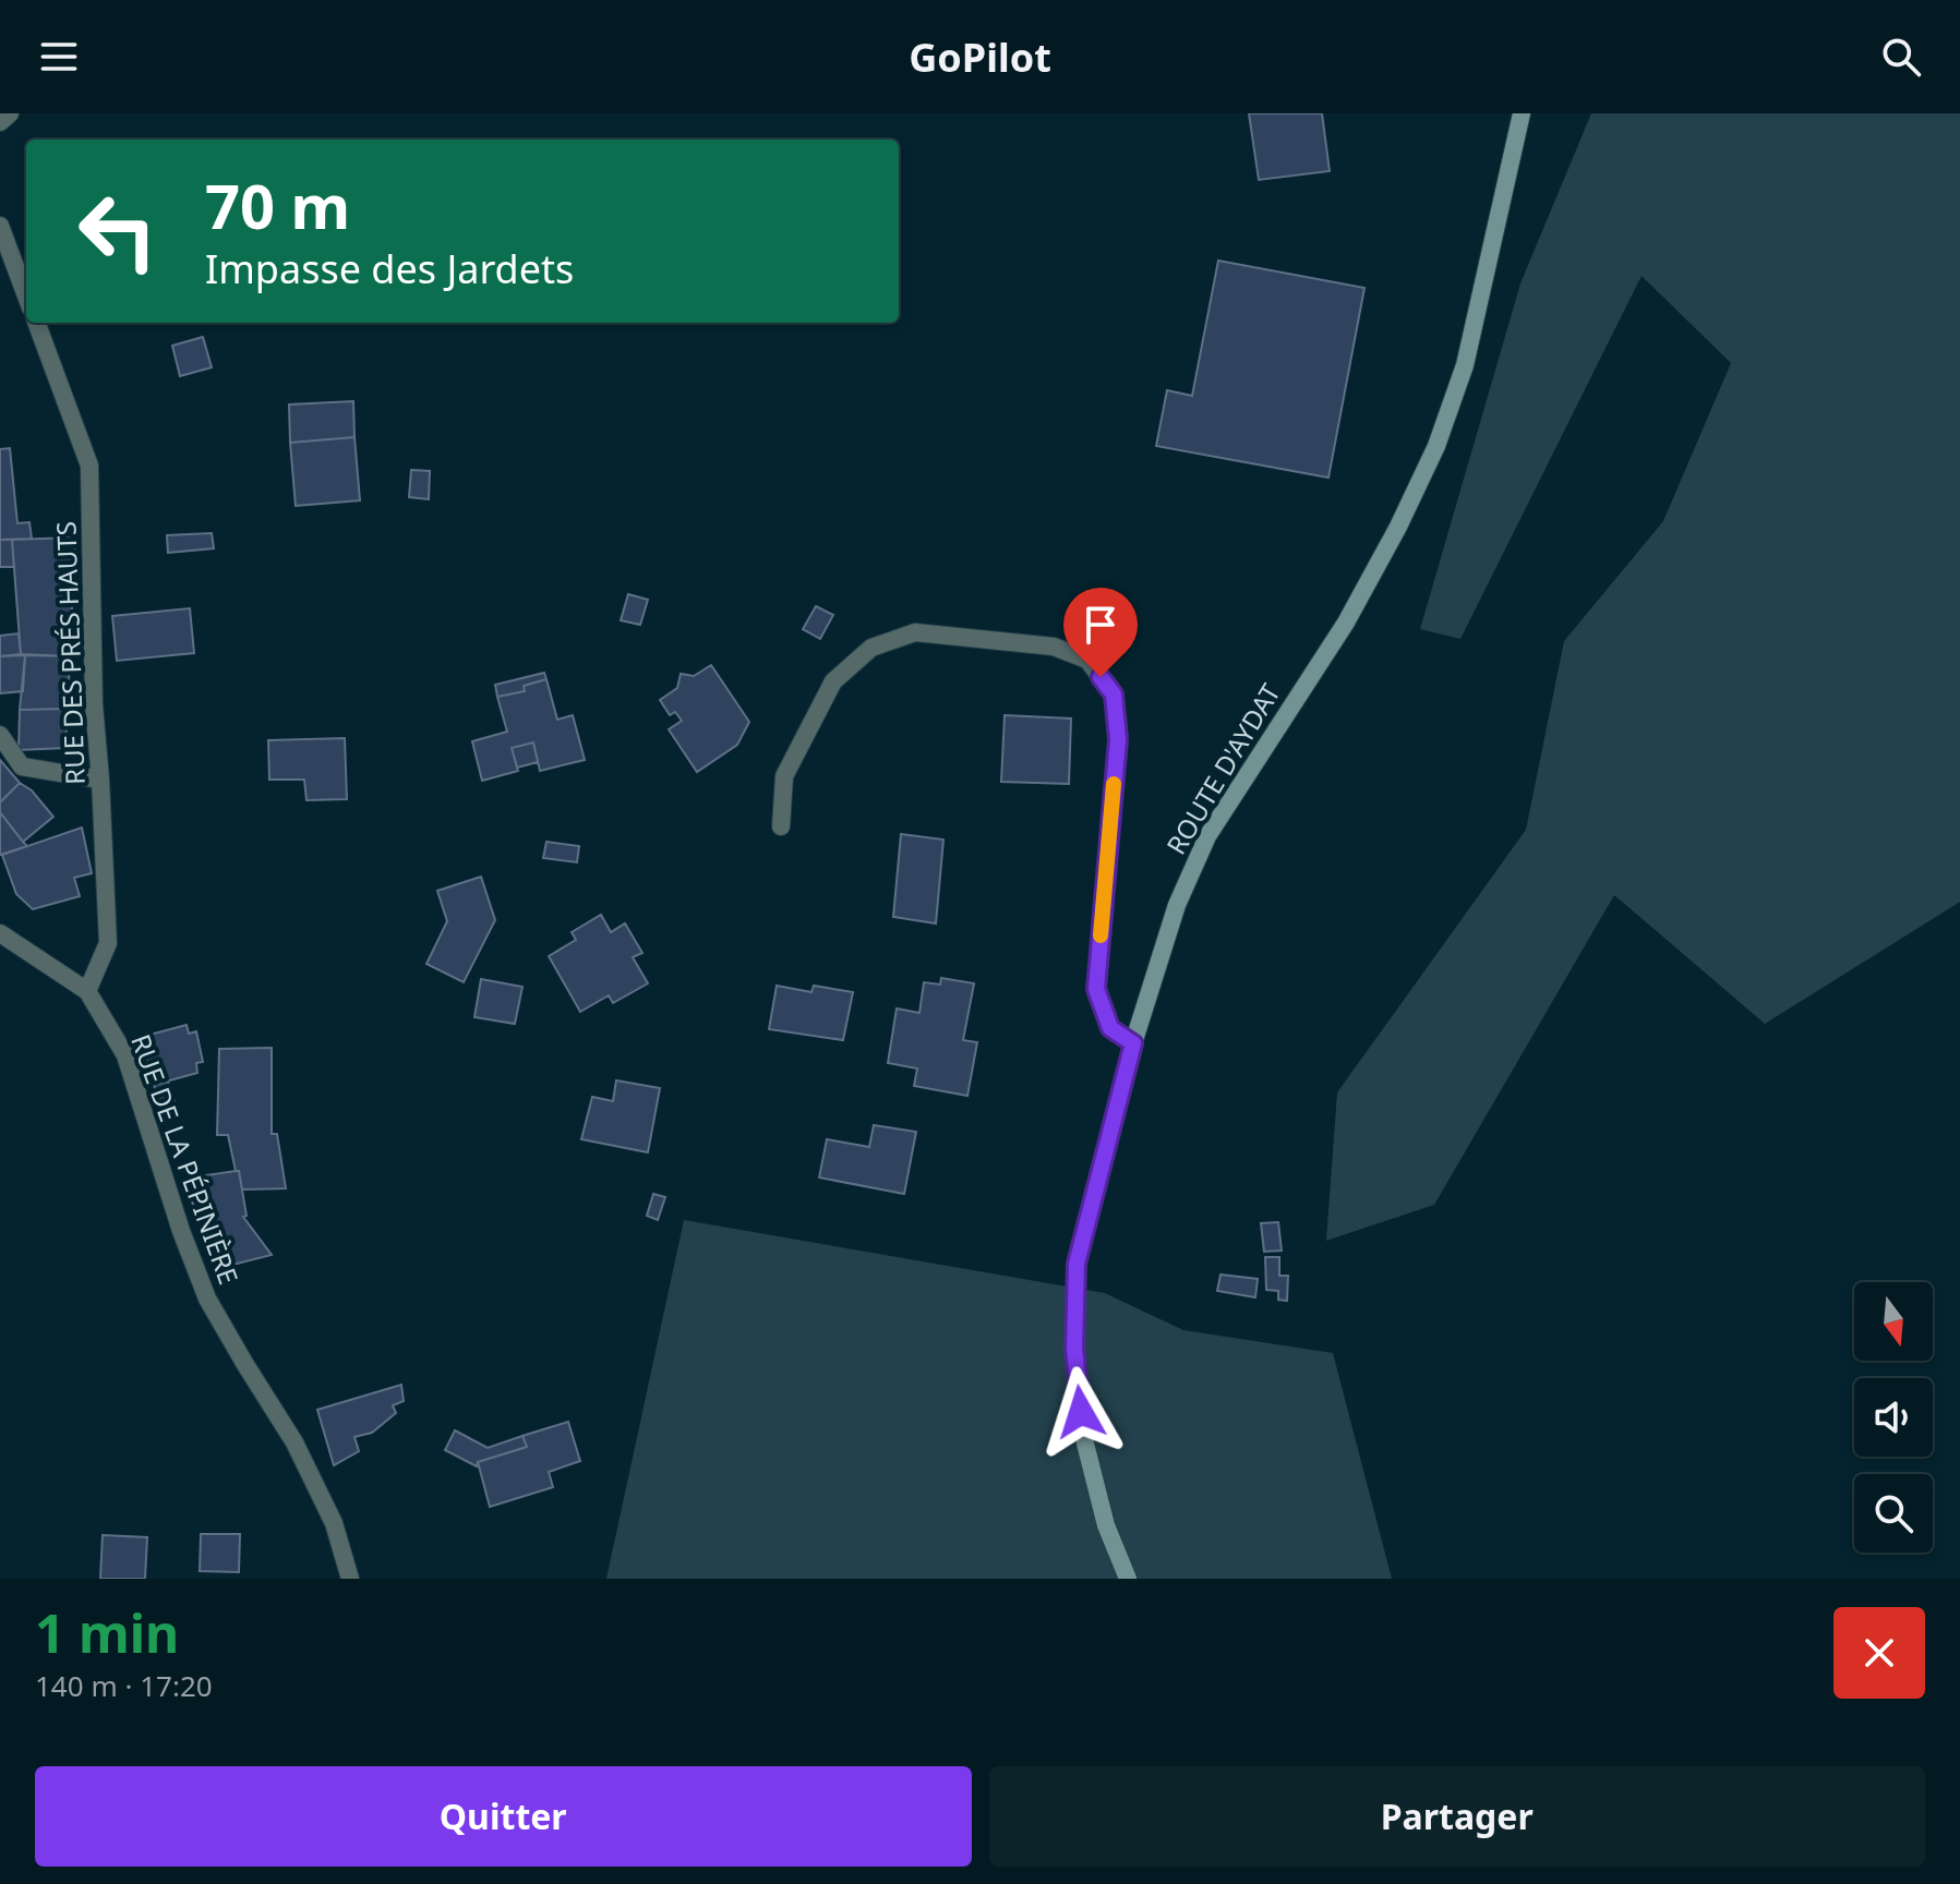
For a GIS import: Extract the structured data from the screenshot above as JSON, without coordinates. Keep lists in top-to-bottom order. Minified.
{"streets":{"main road":["ROUTE D'AYDAT"],"street":["RUE DES PRÉS HAUTS","RUE DE LA PÉPINIÈRE"]},"crossings":[["RUE DES PRÉS HAUTS","RUE DE LA PÉPINIÈRE"]],"north":"bottom","page":{"header":"GoPilot","turn":["70 m","Impasse des Jardets"],"heading":["1 min","140 m · 17:20"],"buttons":["Quitter","Partager"]}}
